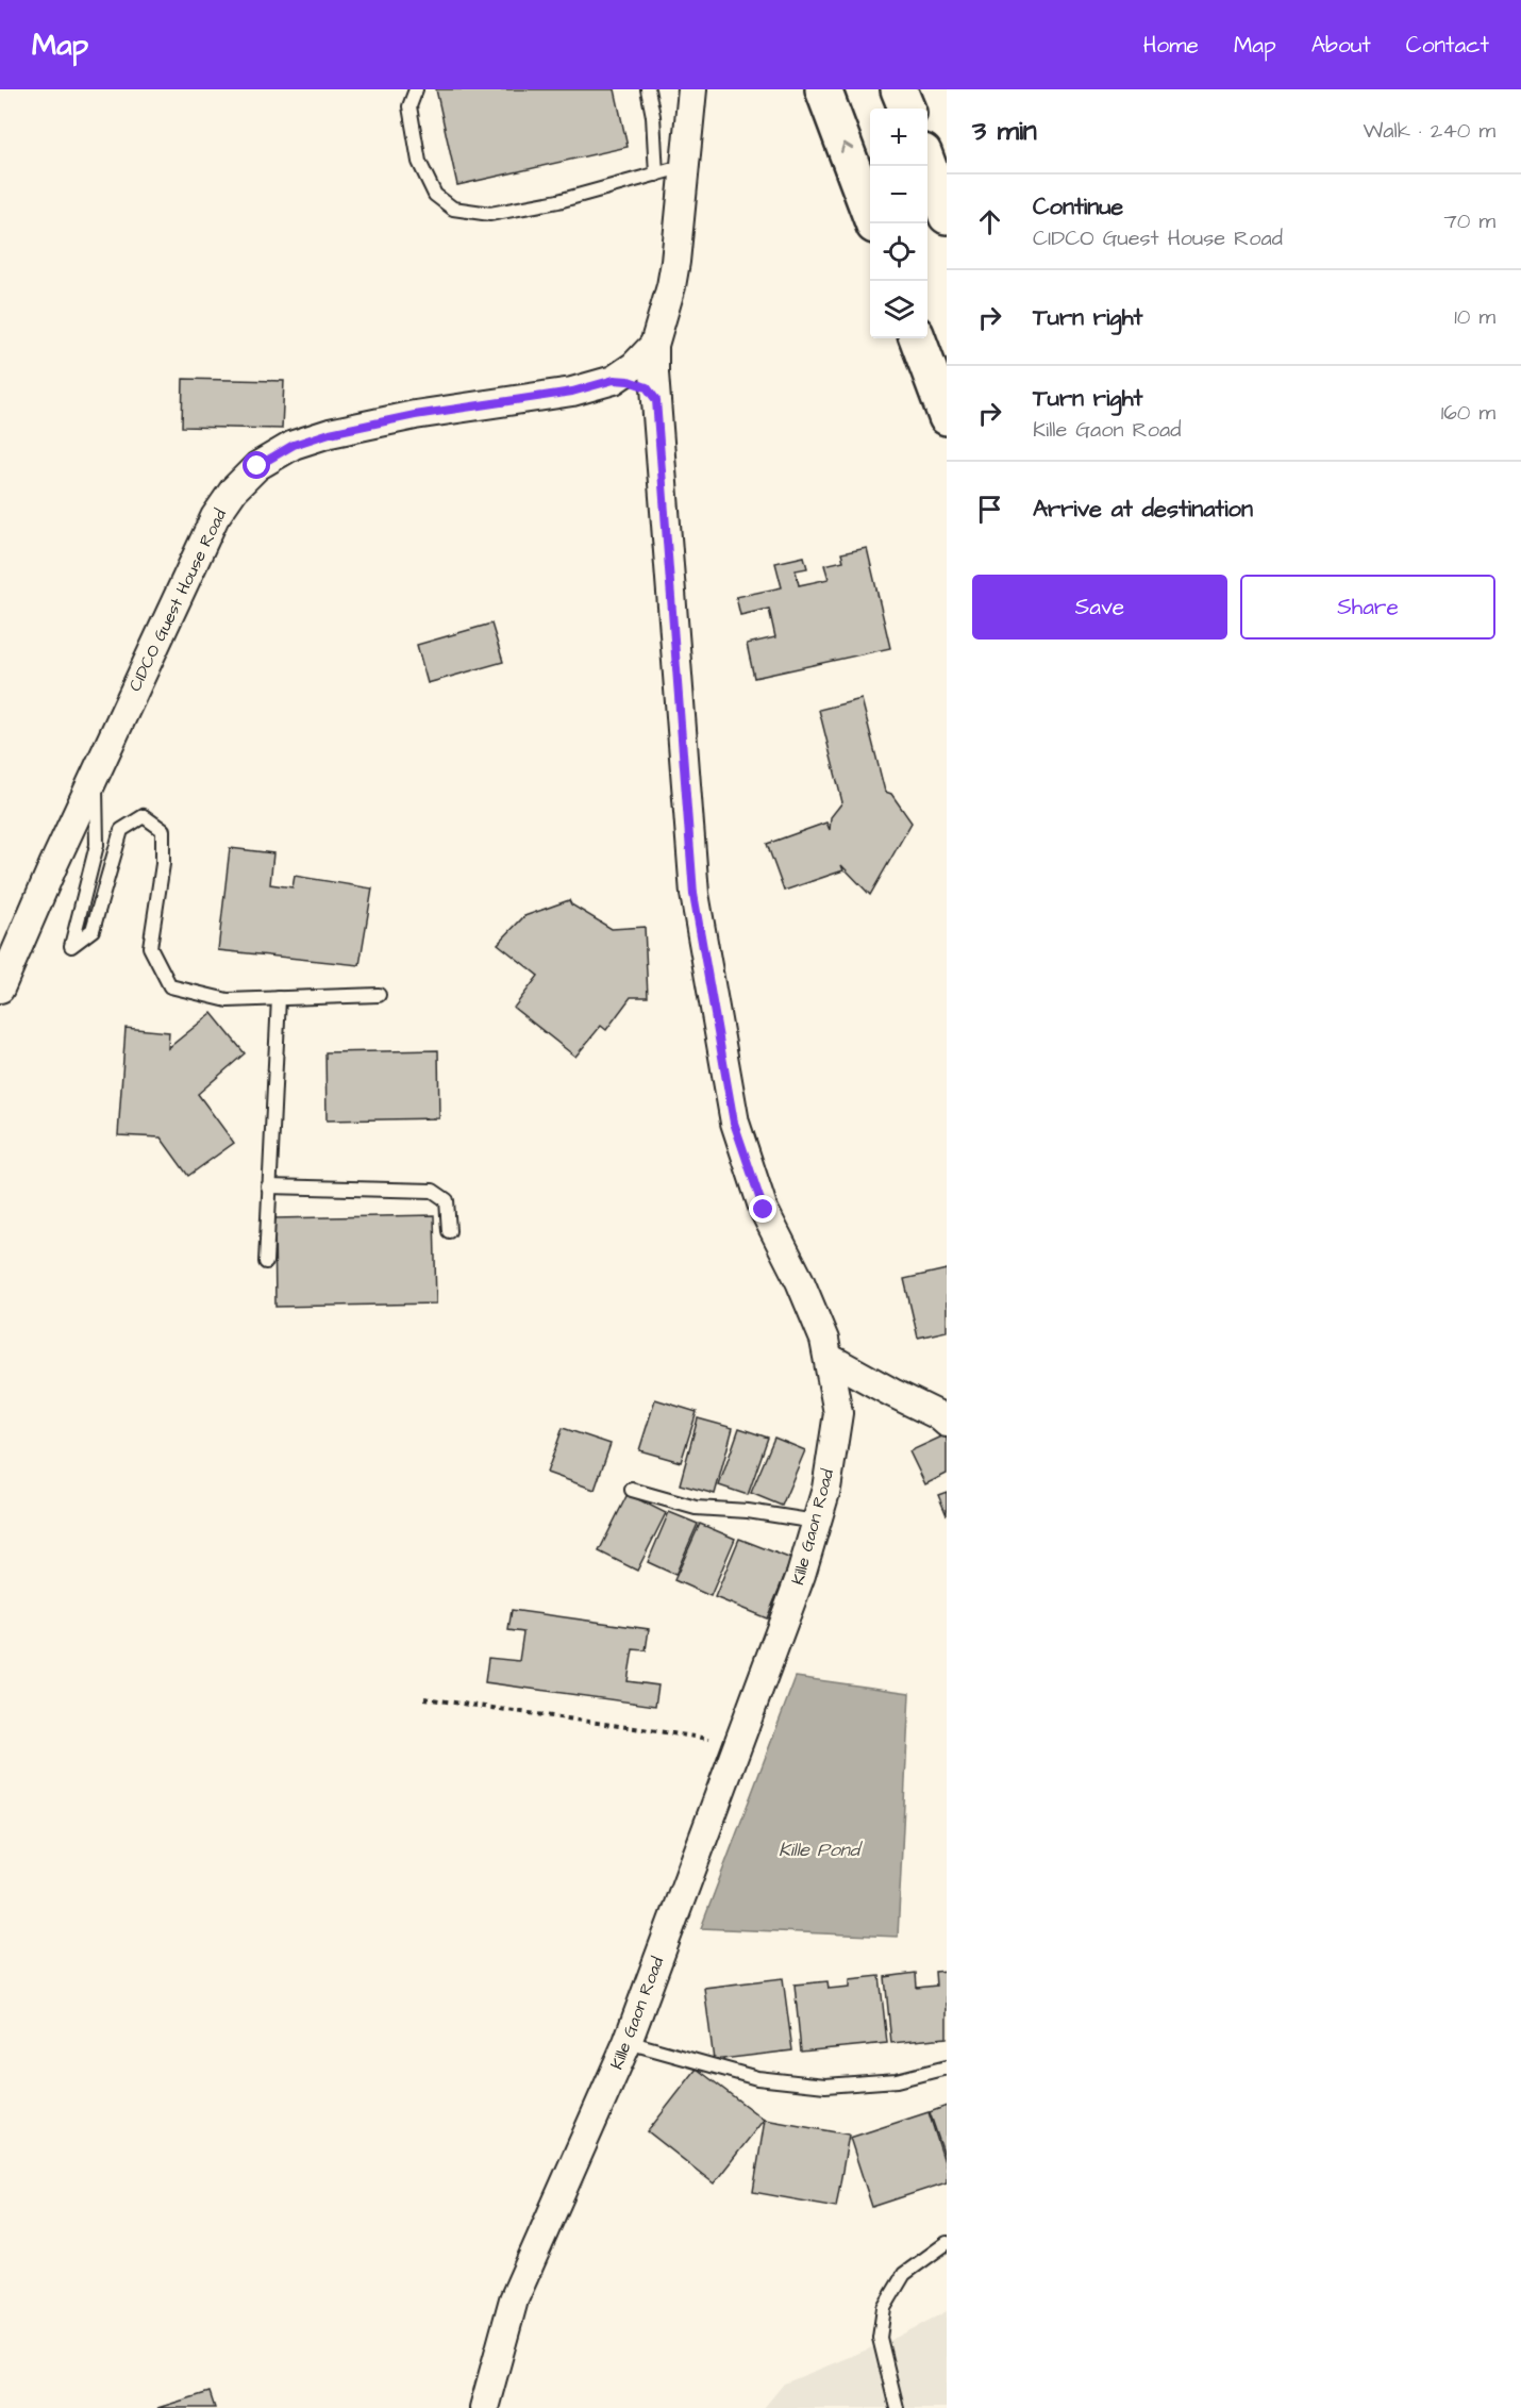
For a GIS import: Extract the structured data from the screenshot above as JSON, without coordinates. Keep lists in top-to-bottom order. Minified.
{"streets":{"street":["CIDCO Guest House Road","Kille Gaon Road"]},"crossings":[["CIDCO Guest House Road","Kille Gaon Road"]],"water":["Kille Pond"],"page":{"header":"Map","nav":["Home","Map","About","Contact"],"heading":["3 min","Walk · 240 m"],"map_buttons":["+","−"],"list":[["Continue","CIDCO Guest House Road","70 m"],["Turn right","10 m"],["Turn right","Kille Gaon Road","160 m"],"Arrive at destination"],"buttons":["Save","Share"]}}
